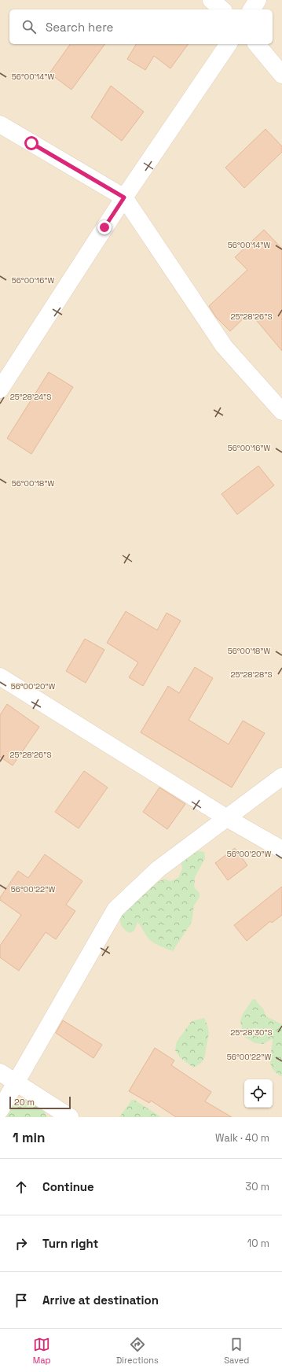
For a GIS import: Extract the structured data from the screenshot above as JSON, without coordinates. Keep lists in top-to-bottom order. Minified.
{"scale_bar":"20 m","page":{"search":"Search here","scale":"20 m","heading":["1 min","Walk · 40 m"],"list":[["Continue","30 m"],["Turn right","10 m"],"Arrive at destination"],"nav":["Map","Directions","Saved"]},"coordinates":["56°00'14\"W","56°00'16\"W","25°28'26\"S","25°28'24\"S","56°00'18\"W","25°28'28\"S","56°00'20\"W","56°00'22\"W","25°28'30\"S"]}
